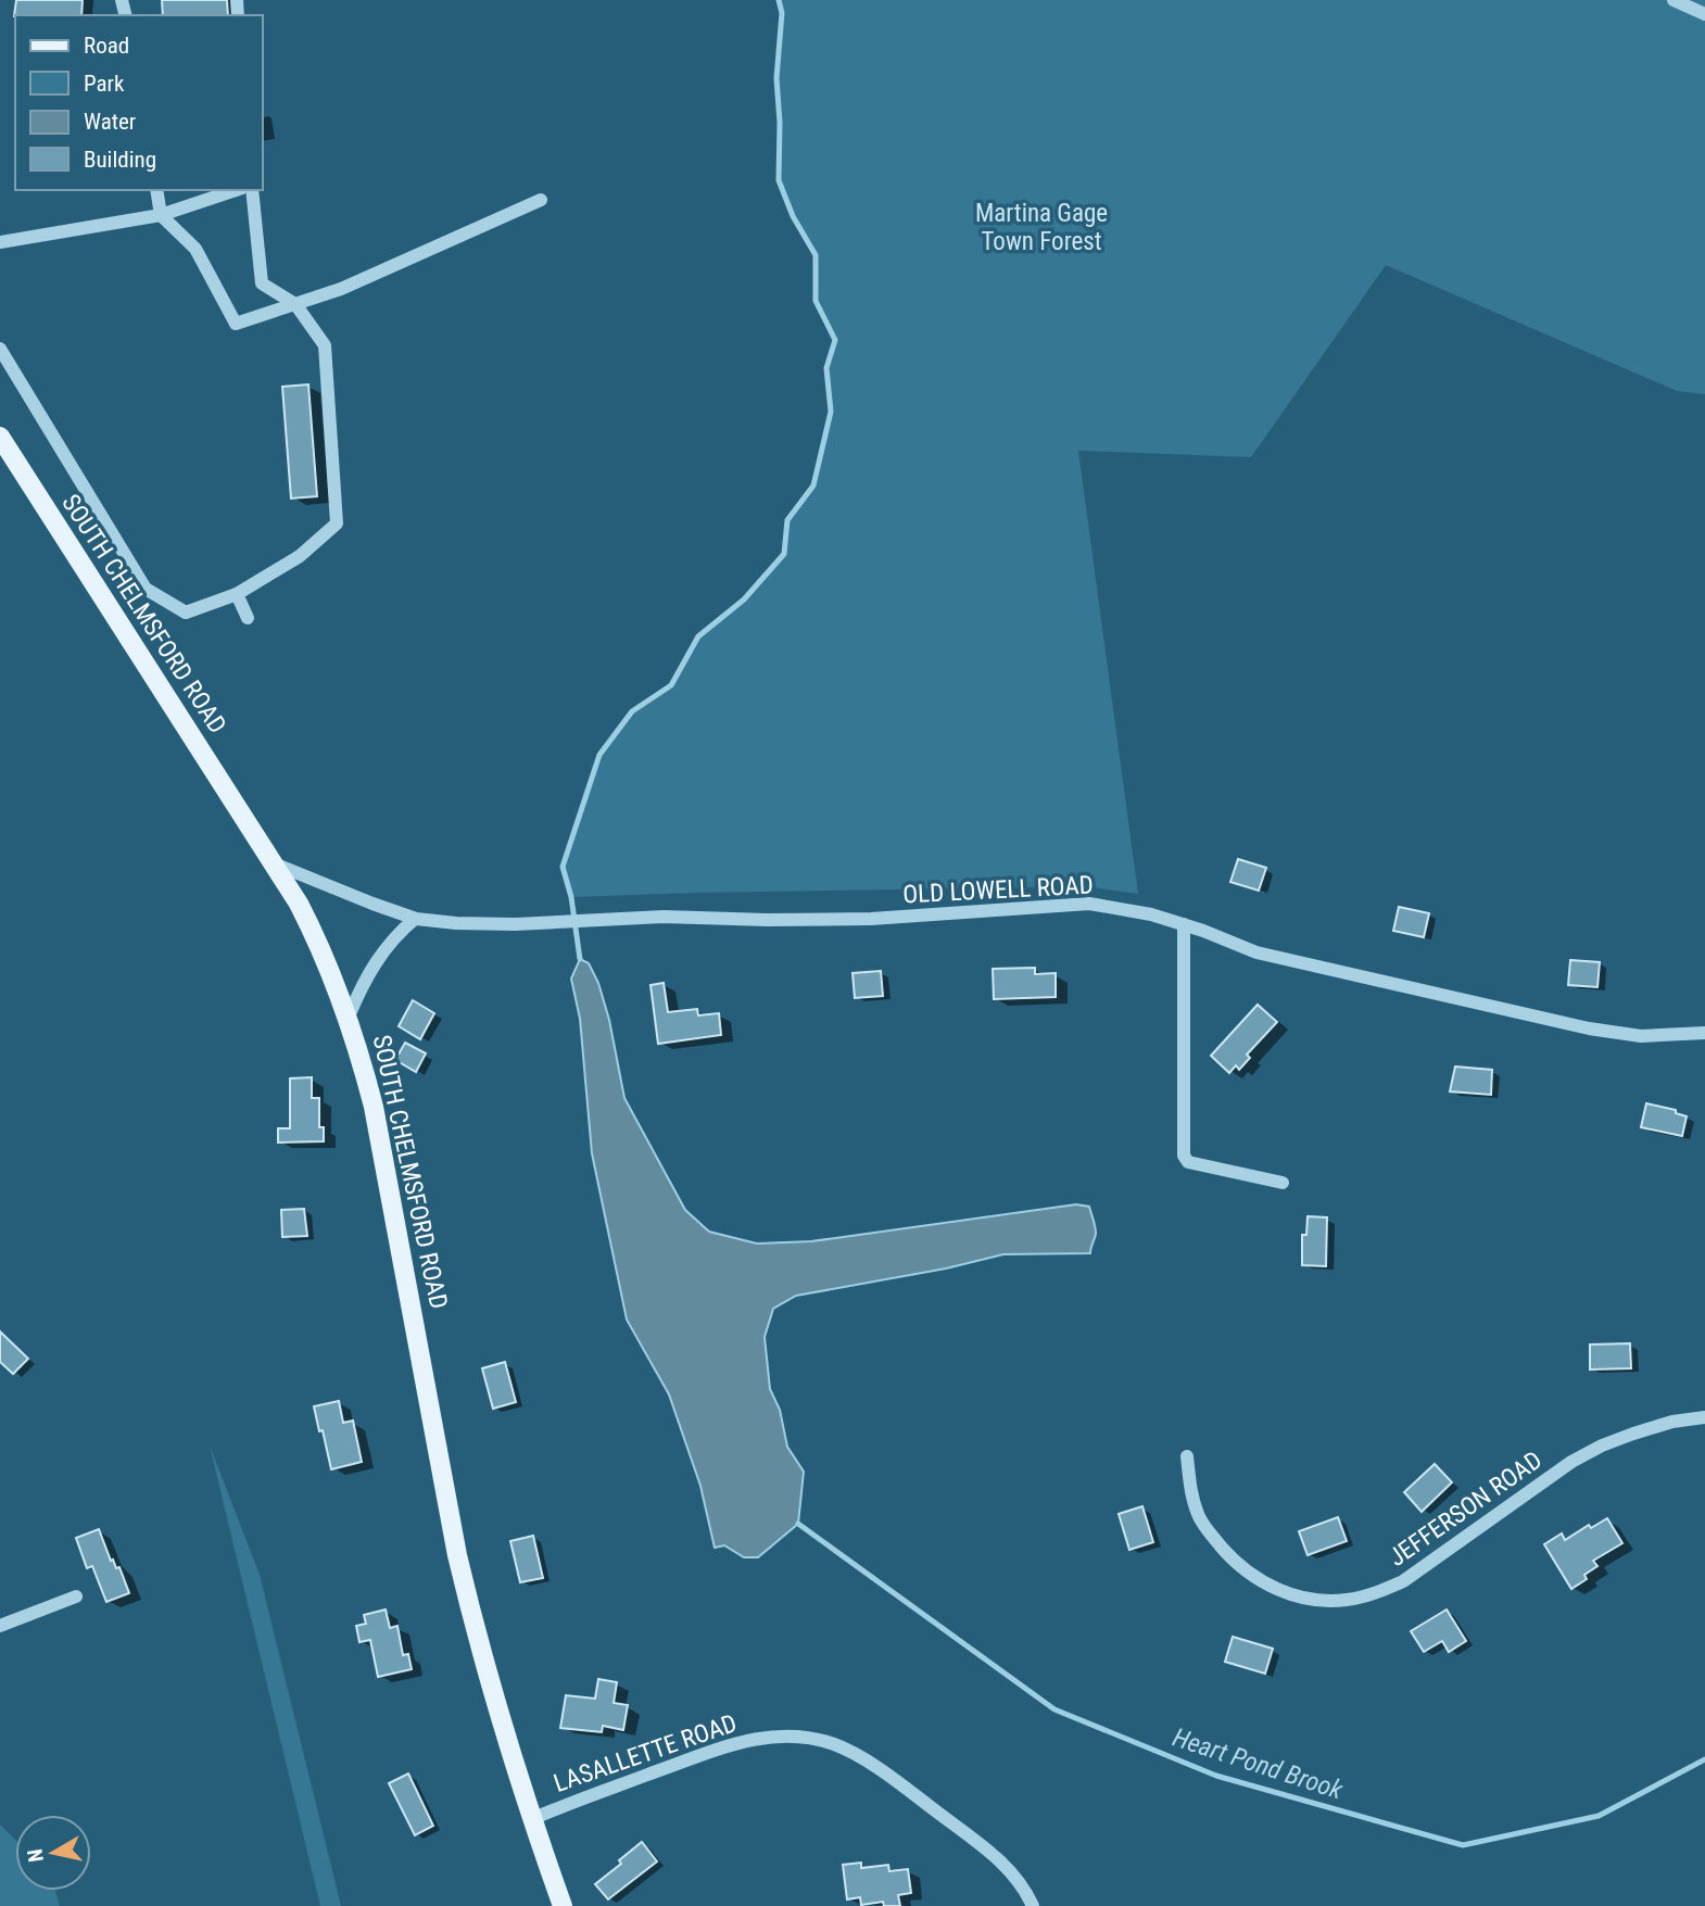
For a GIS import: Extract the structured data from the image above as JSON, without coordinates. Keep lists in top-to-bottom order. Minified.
{"streets":{"main road":["SOUTH CHELMSFORD ROAD"],"street":["OLD LOWELL ROAD","JEFFERSON ROAD","LASALLETTE ROAD"]},"crossings":[["SOUTH CHELMSFORD ROAD","OLD LOWELL ROAD"],["SOUTH CHELMSFORD ROAD","LASALLETTE ROAD"]],"water":["Heart Pond Brook"],"parks":["Martina Gage Town Forest"],"legend":["Road","Park","Water","Building"],"north":"left"}
